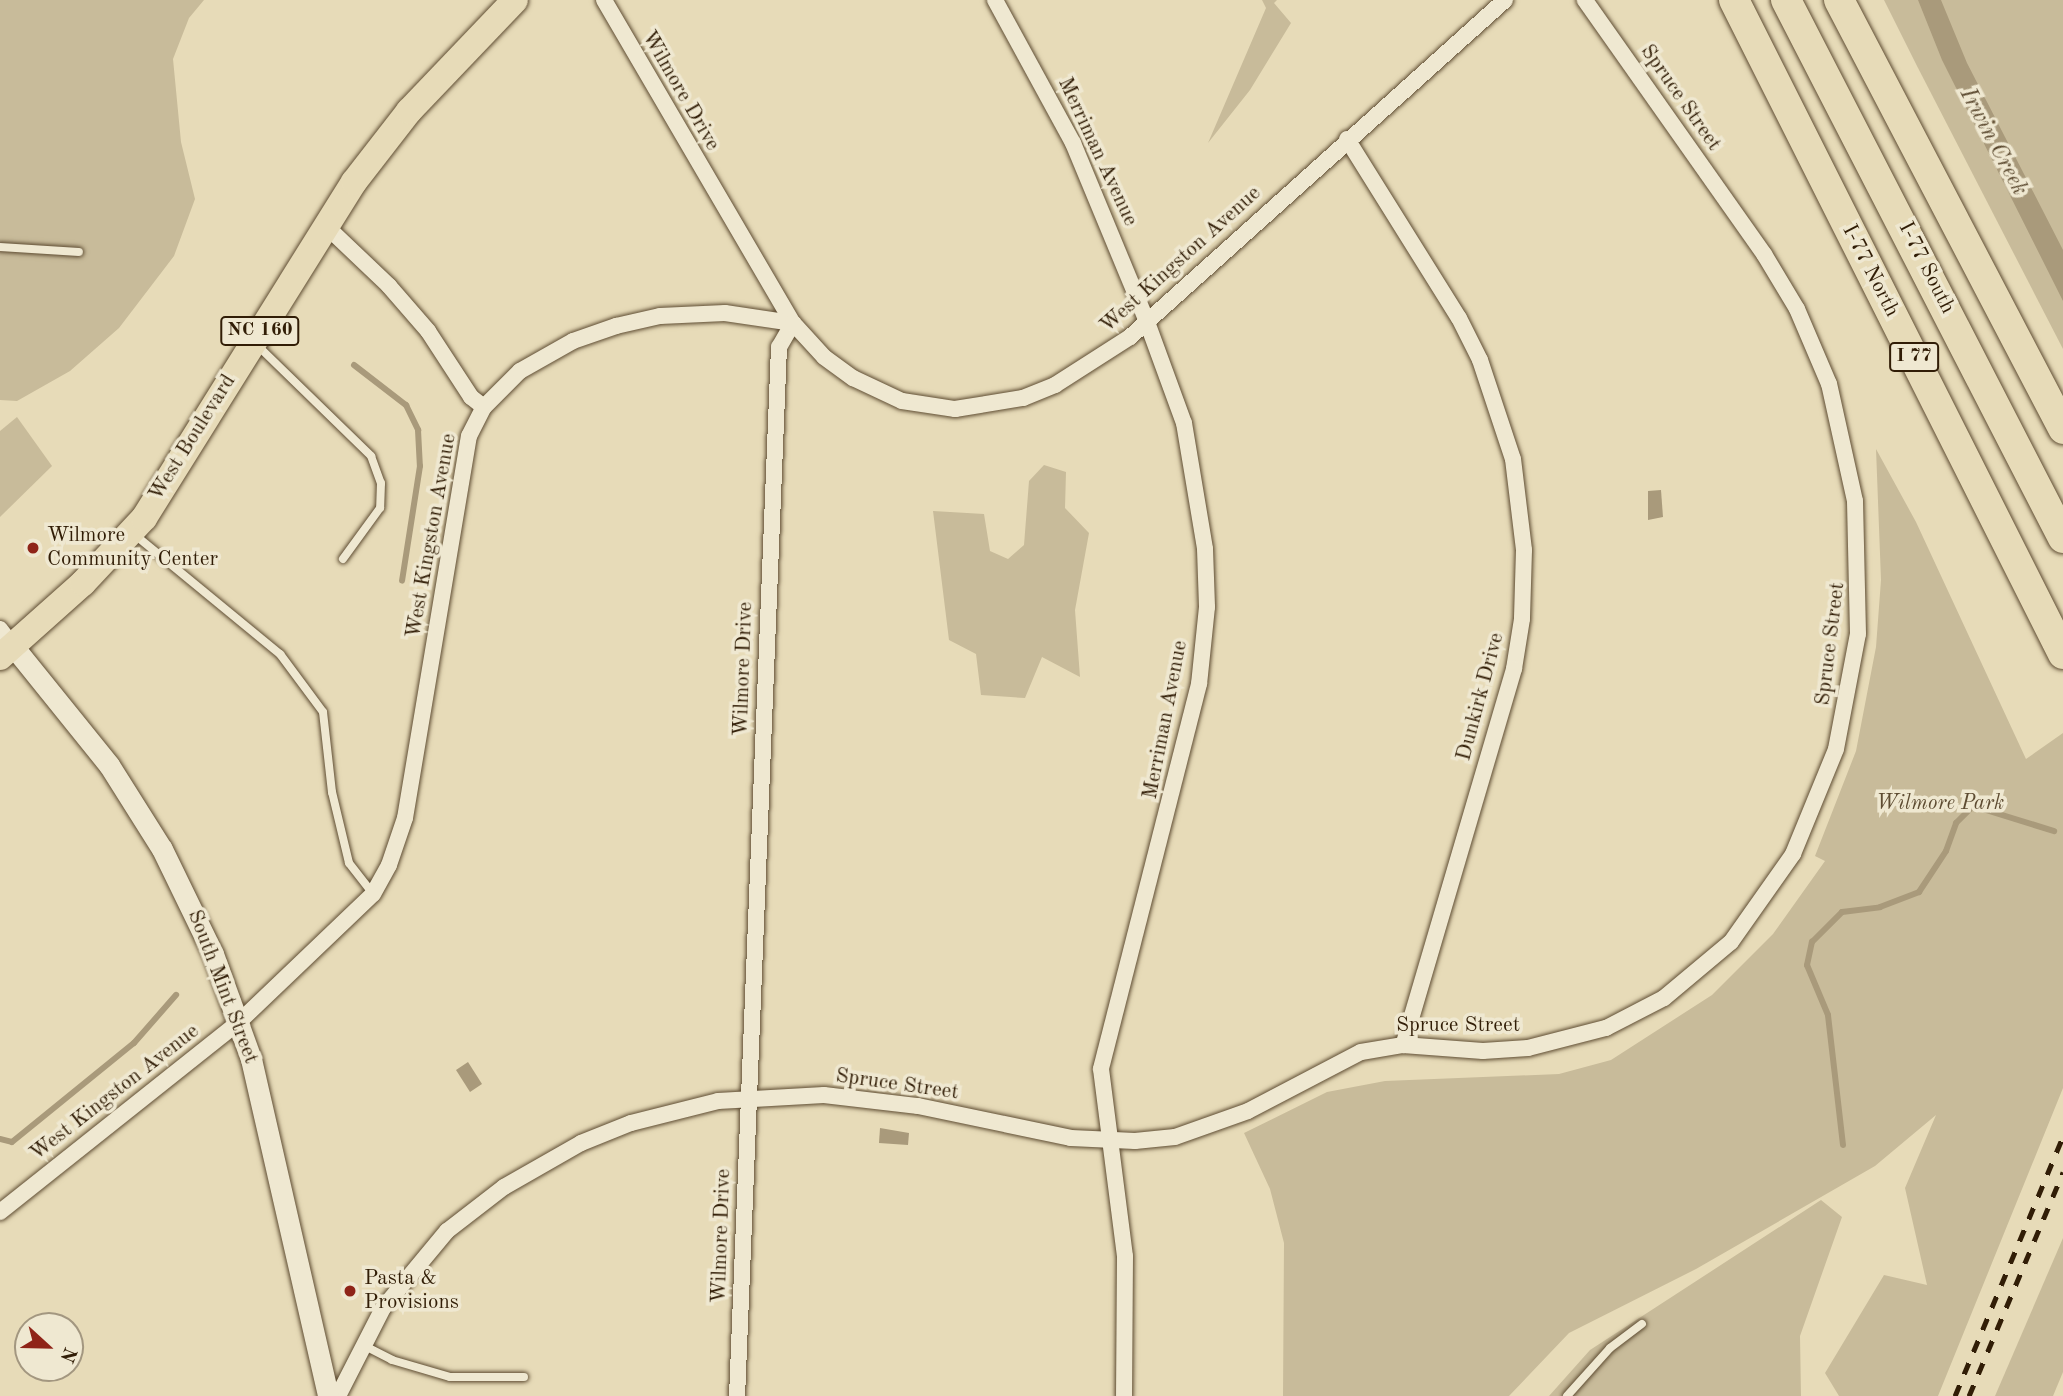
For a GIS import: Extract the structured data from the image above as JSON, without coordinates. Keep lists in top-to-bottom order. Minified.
{"streets":{"highway":["I-77 South","I-77 North","I 77"],"main road":["NC 160","West Boulevard"],"street":["Wilmore Drive","Spruce Street","Merriman Avenue","West Kingston Avenue","Dunkirk Drive","South Mint Street"]},"crossings":[["Wilmore Drive","Spruce Street"],["Wilmore Drive","West Kingston Avenue"],["Spruce Street","Merriman Avenue"],["Spruce Street","Dunkirk Drive"],["Merriman Avenue","West Kingston Avenue"],["West Kingston Avenue","Dunkirk Drive"],["West Kingston Avenue","South Mint Street"],["West Boulevard","South Mint Street"]],"water":["Irwin Creek"],"parks":["Wilmore Park"],"places":["Wilmore Community Center","Pasta & Provisions"],"north":"right"}
